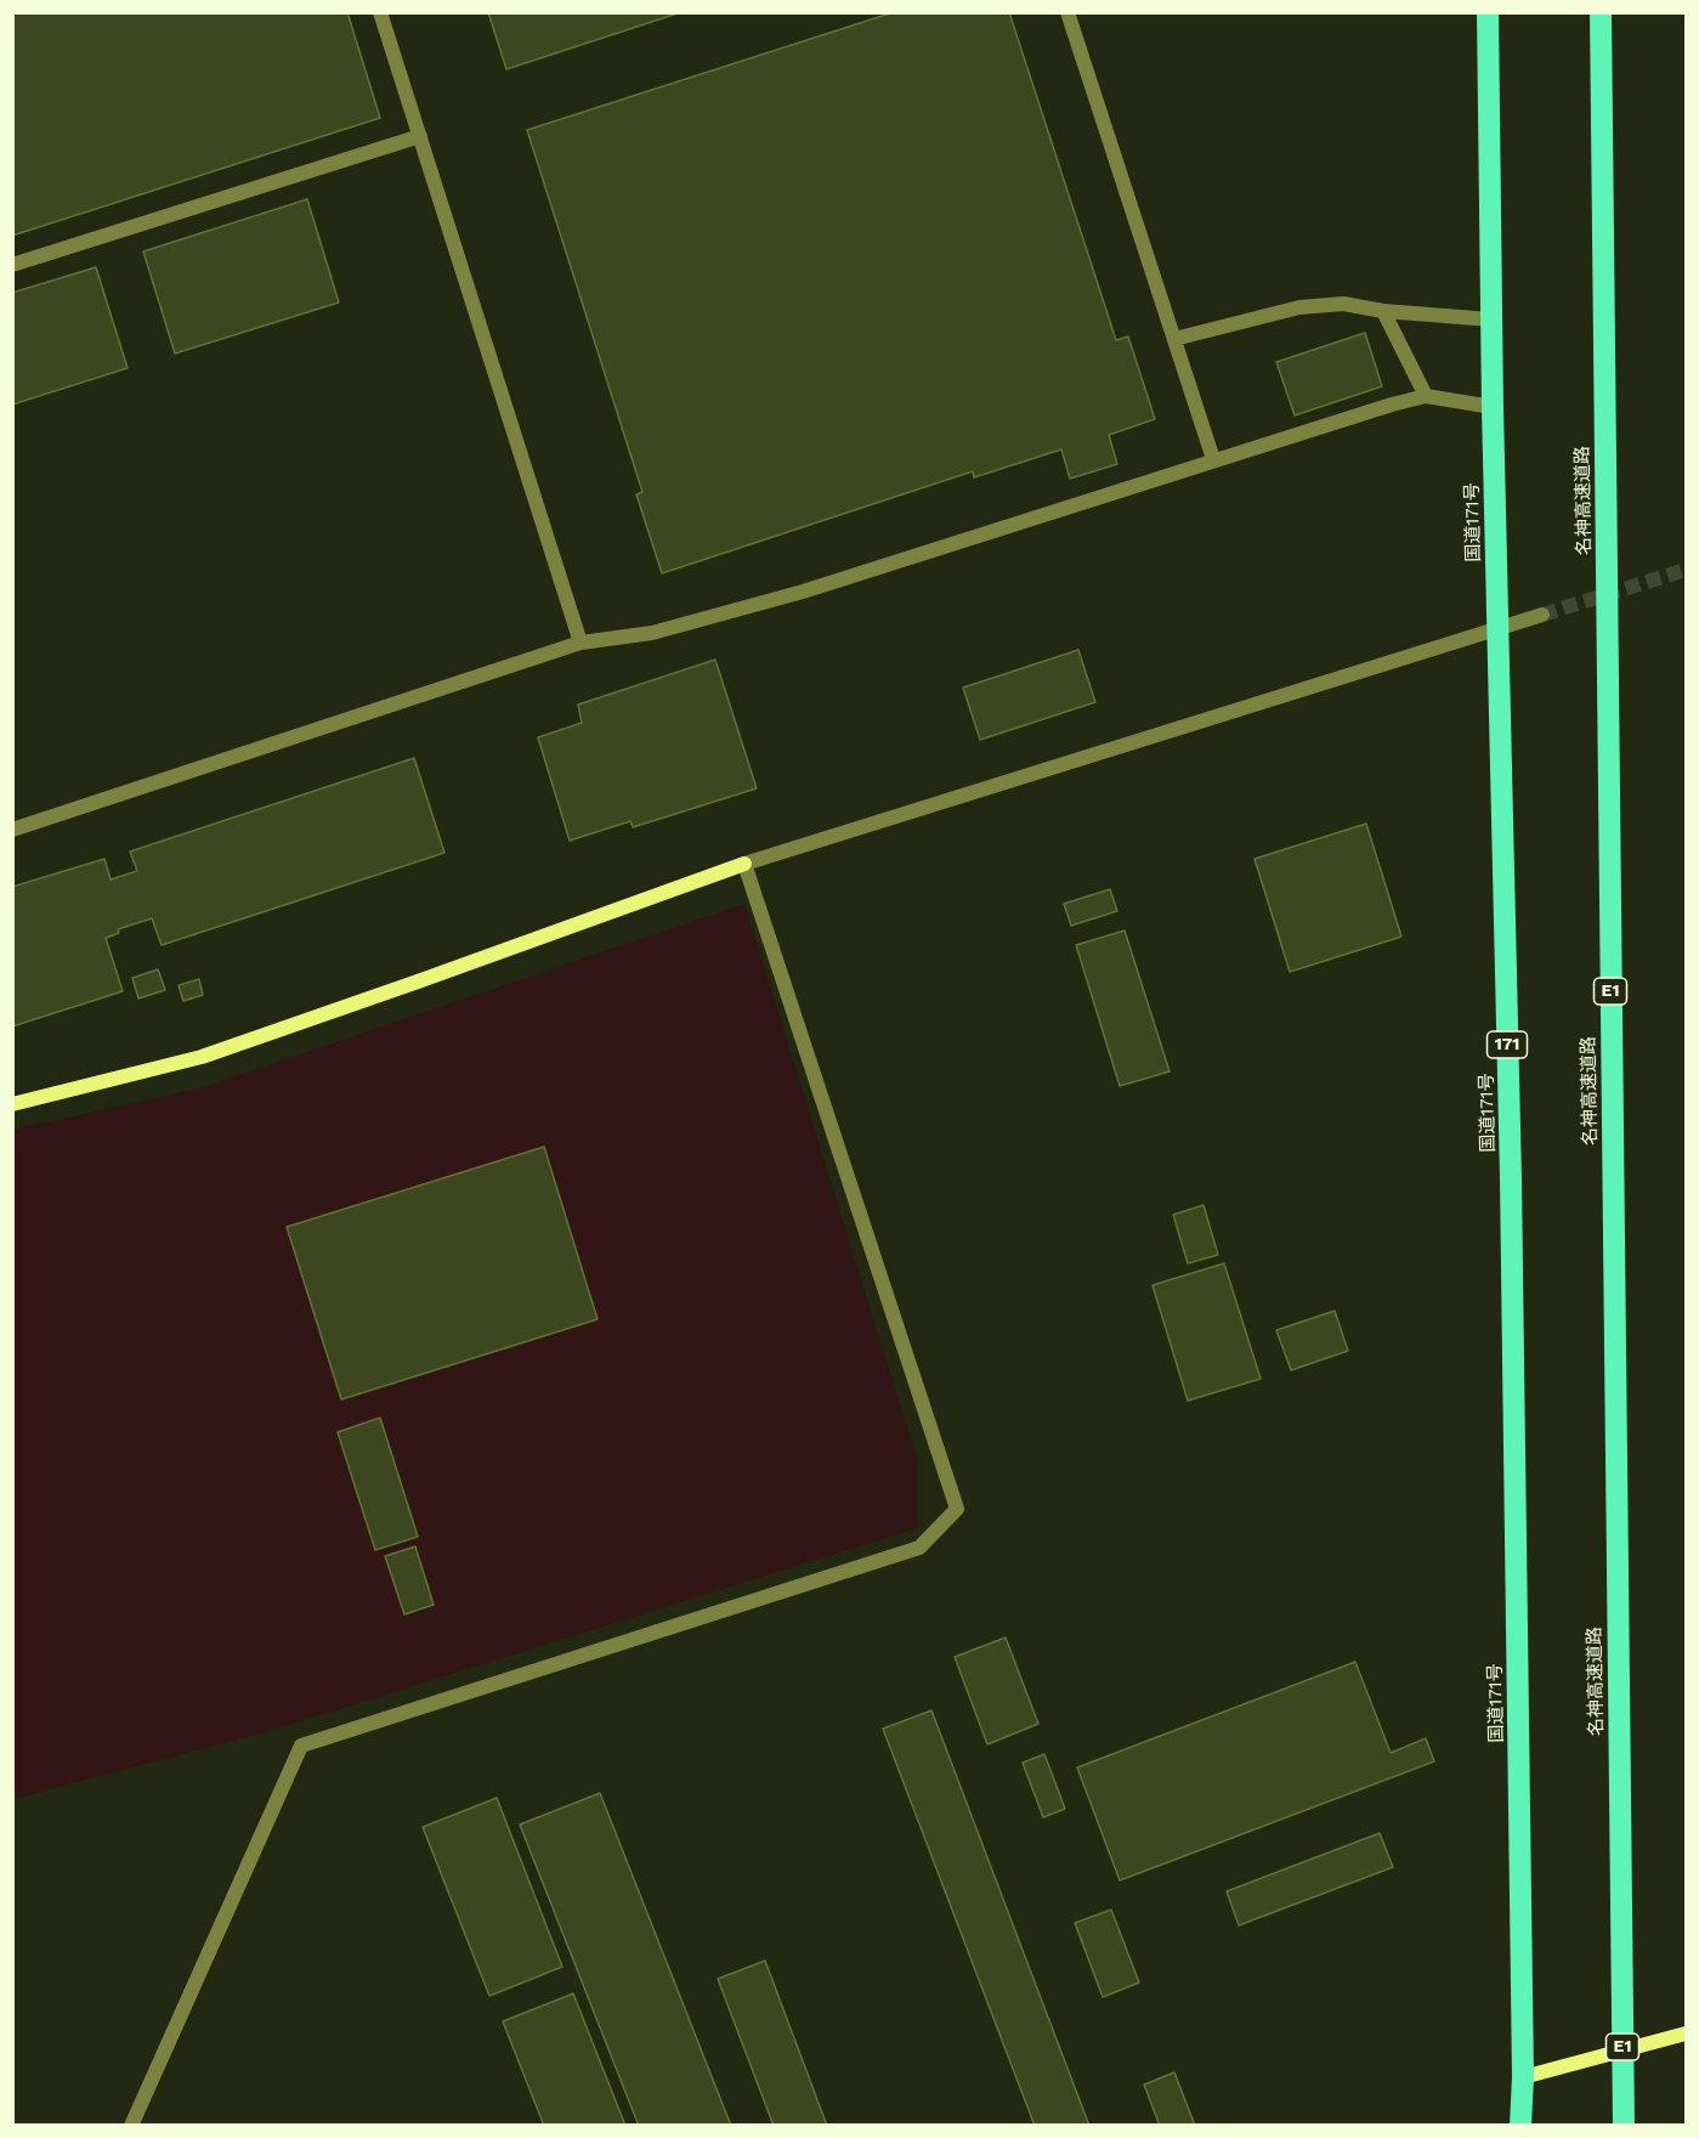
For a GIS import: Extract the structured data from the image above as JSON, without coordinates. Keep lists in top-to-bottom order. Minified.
{"streets":{"highway":["名神高速道路","国道171号","E1","171"]}}
